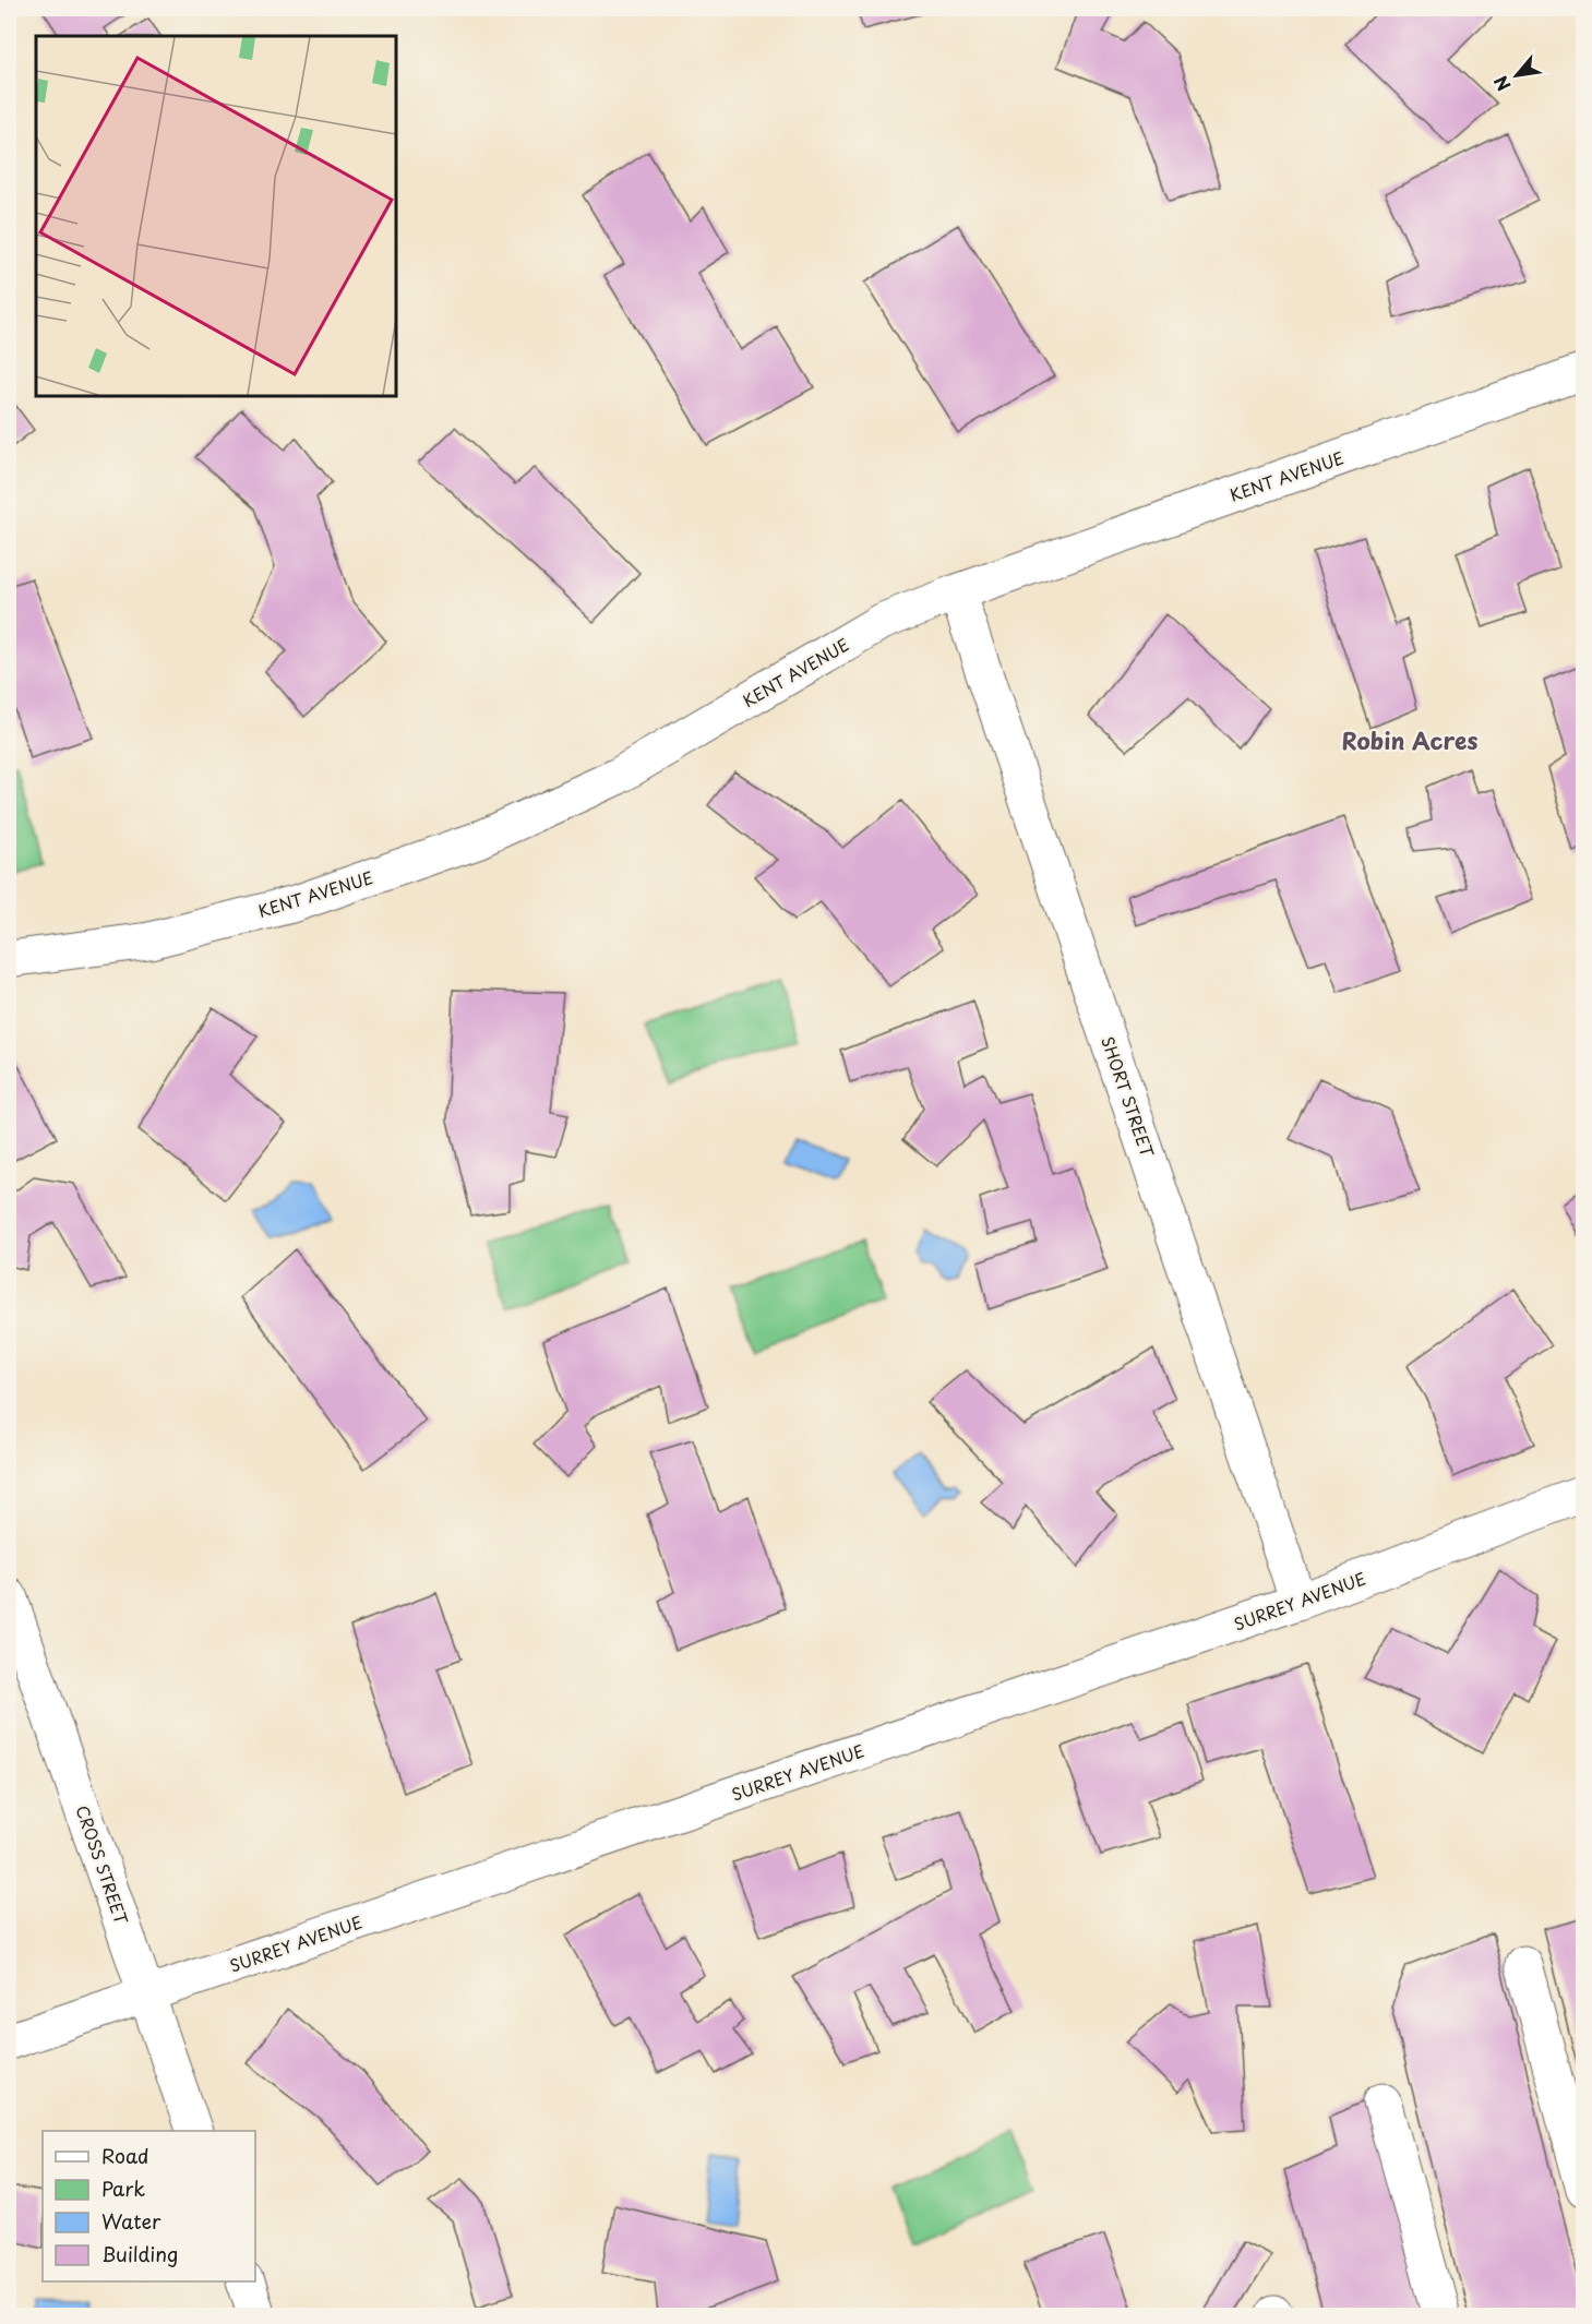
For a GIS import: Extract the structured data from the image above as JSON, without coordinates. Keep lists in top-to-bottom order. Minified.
{"streets":{"street":["KENT AVENUE","SHORT STREET","SURREY AVENUE","CROSS STREET"]},"crossings":[["KENT AVENUE","SHORT STREET"],["SHORT STREET","SURREY AVENUE"],["SURREY AVENUE","CROSS STREET"]],"districts":["Robin Acres"],"legend":["Road","Park","Water","Building"],"north":"bottom left"}
